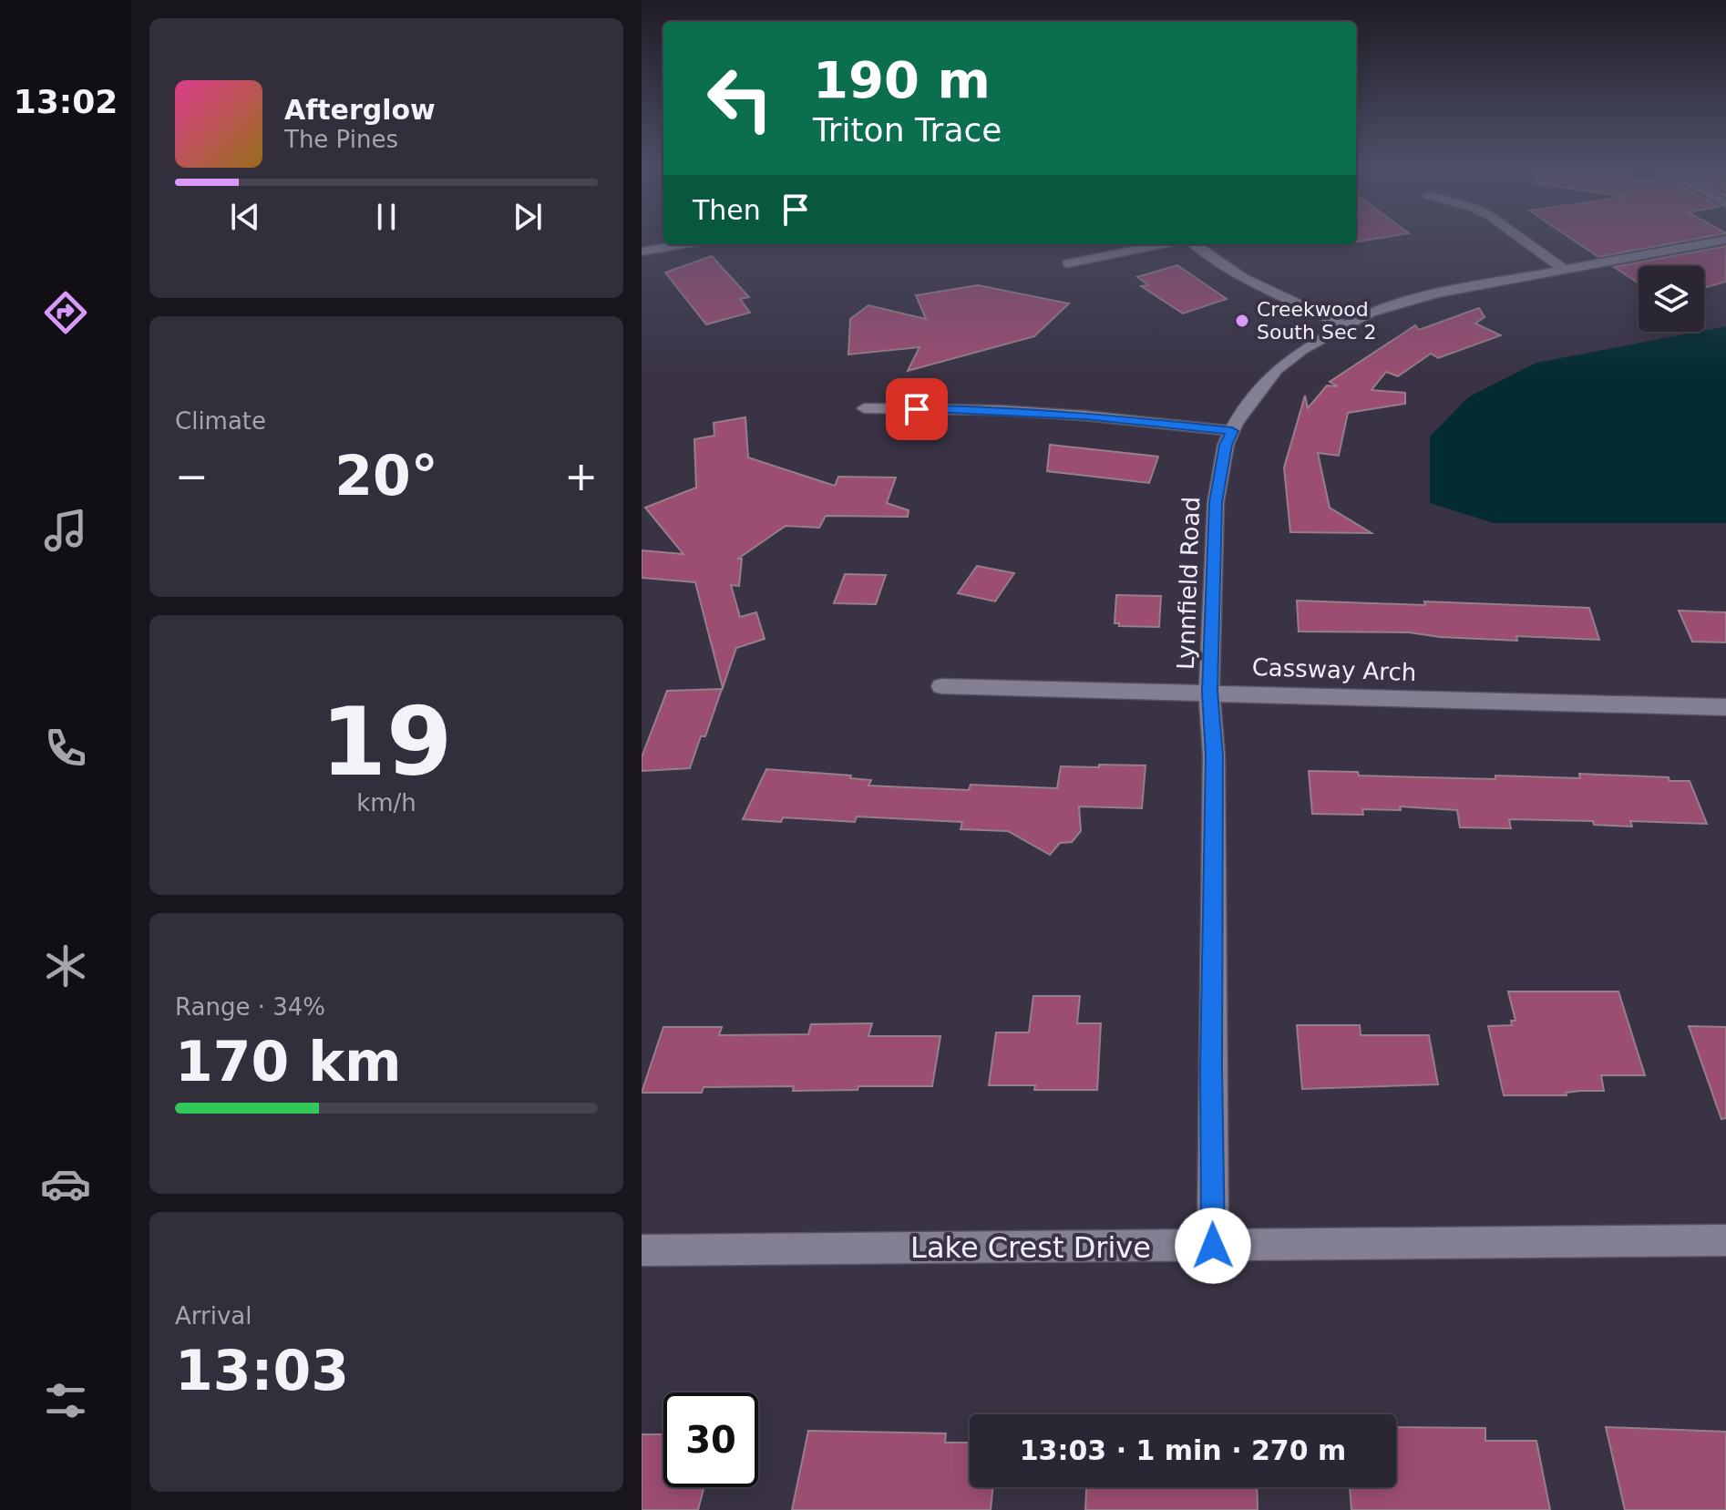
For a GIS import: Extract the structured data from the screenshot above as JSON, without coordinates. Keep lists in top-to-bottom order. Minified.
{"streets":{"street":["Lynnfield Road","Cassway Arch","Lake Crest Drive"]},"crossings":[["Lynnfield Road","Cassway Arch"],["Lynnfield Road","Lake Crest Drive"]],"places":["Creekwood South Sec 2"],"page":{"tabs":"13:02","turn":["190 m","Triton Trace"],"song":["Afterglow","The Pines"],"then":"Then","tile":["Climate",["19","km/h"],["Range · 34%","170 km"],["Arrival","13:03"]],"heat":["−","20°","+"],"limit":"30","trip":"13:03 · 1 min · 270 m"}}
